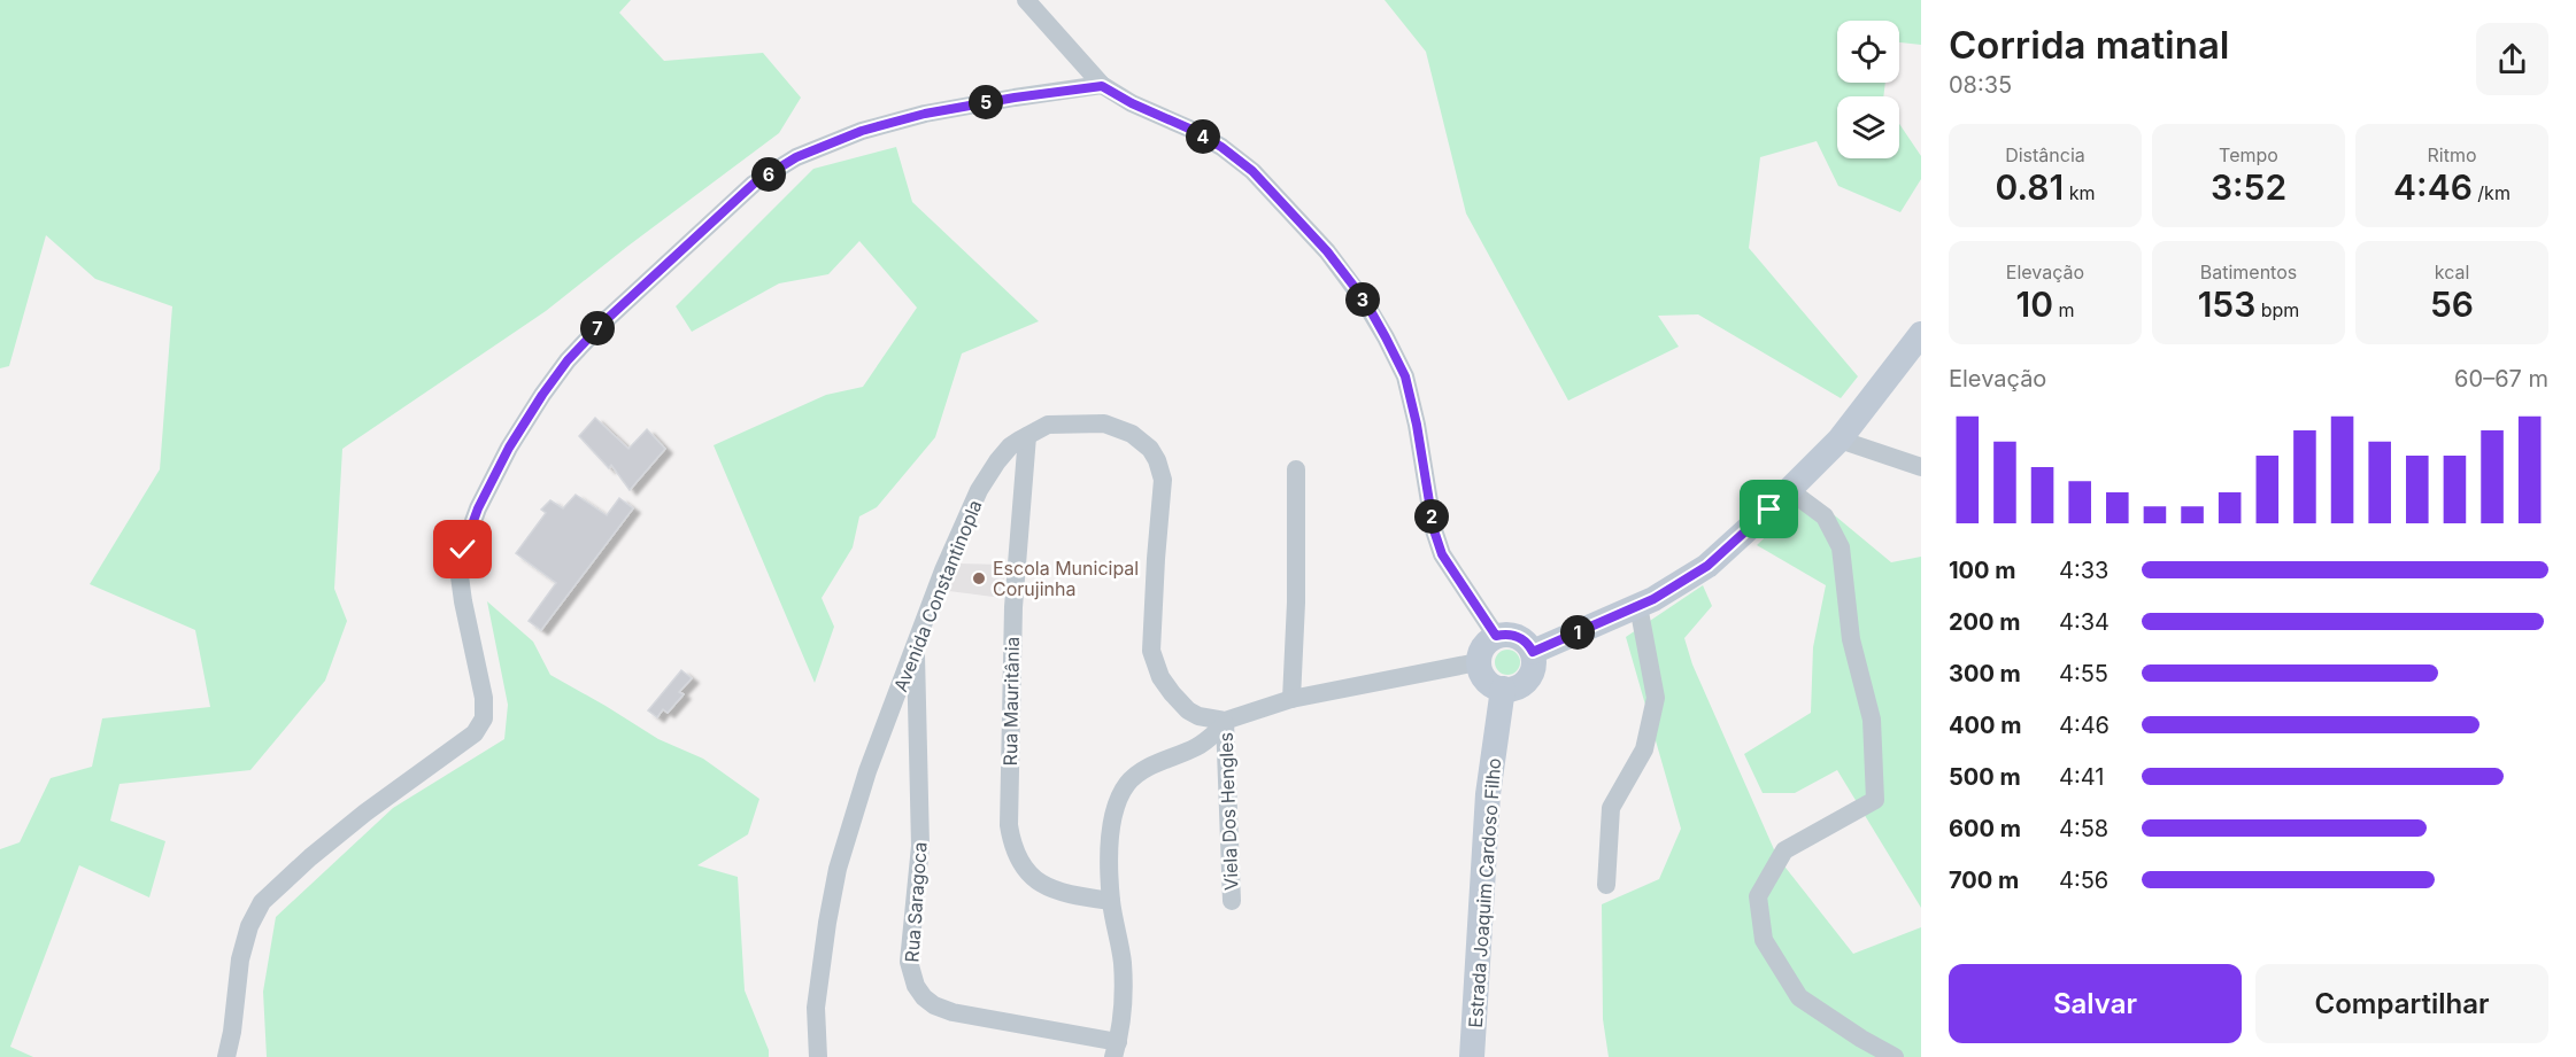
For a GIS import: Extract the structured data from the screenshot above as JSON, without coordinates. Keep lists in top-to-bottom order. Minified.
{"streets":{"street":["Avenida Constantinopla","Rua Mauritânia","Viela Dos Hengles","Estrada Joaquim Cardoso Filho","Rua Saragoca"]},"crossings":[["Avenida Constantinopla","Rua Mauritânia"],["Avenida Constantinopla","Viela Dos Hengles"],["Avenida Constantinopla","Rua Saragoca"]],"places":["Escola Municipal Corujinha"],"page":{"heading":["Corrida matinal","08:35"],"pins":["5","4","6","3","7","2","1"],"stats":[["Distância","0.81 km"],["Tempo","3:52"],["Ritmo","4:46 /km"],["Elevação","10 m"],["Batimentos","153 bpm"],["kcal","56"]],"chart":["Elevação","60–67 m"],"list":[{"name":"100 m","note":"4:33"},{"name":"200 m","note":"4:34"},{"name":"300 m","note":"4:55"},{"name":"400 m","note":"4:46"},{"name":"500 m","note":"4:41"},{"name":"600 m","note":"4:58"},{"name":"700 m","note":"4:56"}],"buttons":["Salvar","Compartilhar"]}}
